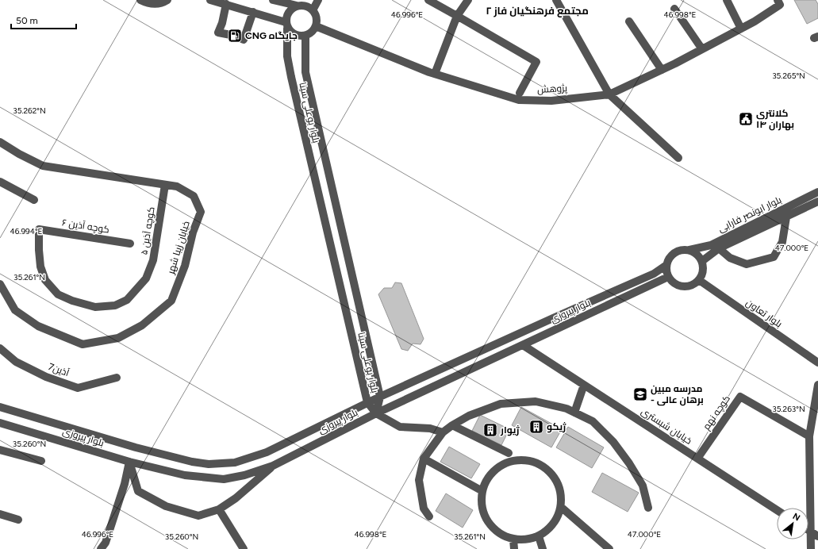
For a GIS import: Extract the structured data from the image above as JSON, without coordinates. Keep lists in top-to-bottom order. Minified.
{"streets":{"street":["پژوهش","بلوار بوعلی سینا","بلوار ابونصر فارابی","کوچه آذین ۶","کوچه آذین ۵","خیابان زیبا شهر","بلوار پیروزی","بلوار تعاون","آذین7","کوچه نهم","خیابان شبستری"]},"crossings":[["پژوهش","بلوار بوعلی سینا"],["بلوار بوعلی سینا","بلوار پیروزی"],["بلوار ابونصر فارابی","بلوار پیروزی"],["بلوار ابونصر فارابی","بلوار تعاون"],["کوچه آذین ۶","کوچه آذین ۵"],["کوچه آذین ۵","خیابان زیبا شهر"],["بلوار پیروزی","بلوار تعاون"],["بلوار پیروزی","خیابان شبستری"],["کوچه نهم","خیابان شبستری"]],"districts":["مجتمع فرهنگیان فاز ۲"],"places":{"fuel station":["CNG جایگاه"],"public building":["کلانتری ۱۴ بهاران"],"school or university":["مدرسه مبین - برهان عالی"],"building":["ژیکو","ژیوار"]},"scale_bar":"50 m","north":"top right","coordinates":["46.996°E","46.998°E","35.265°N","35.262°N","46.994°E","47.000°E","35.261°N","35.263°N","35.260°N"]}
